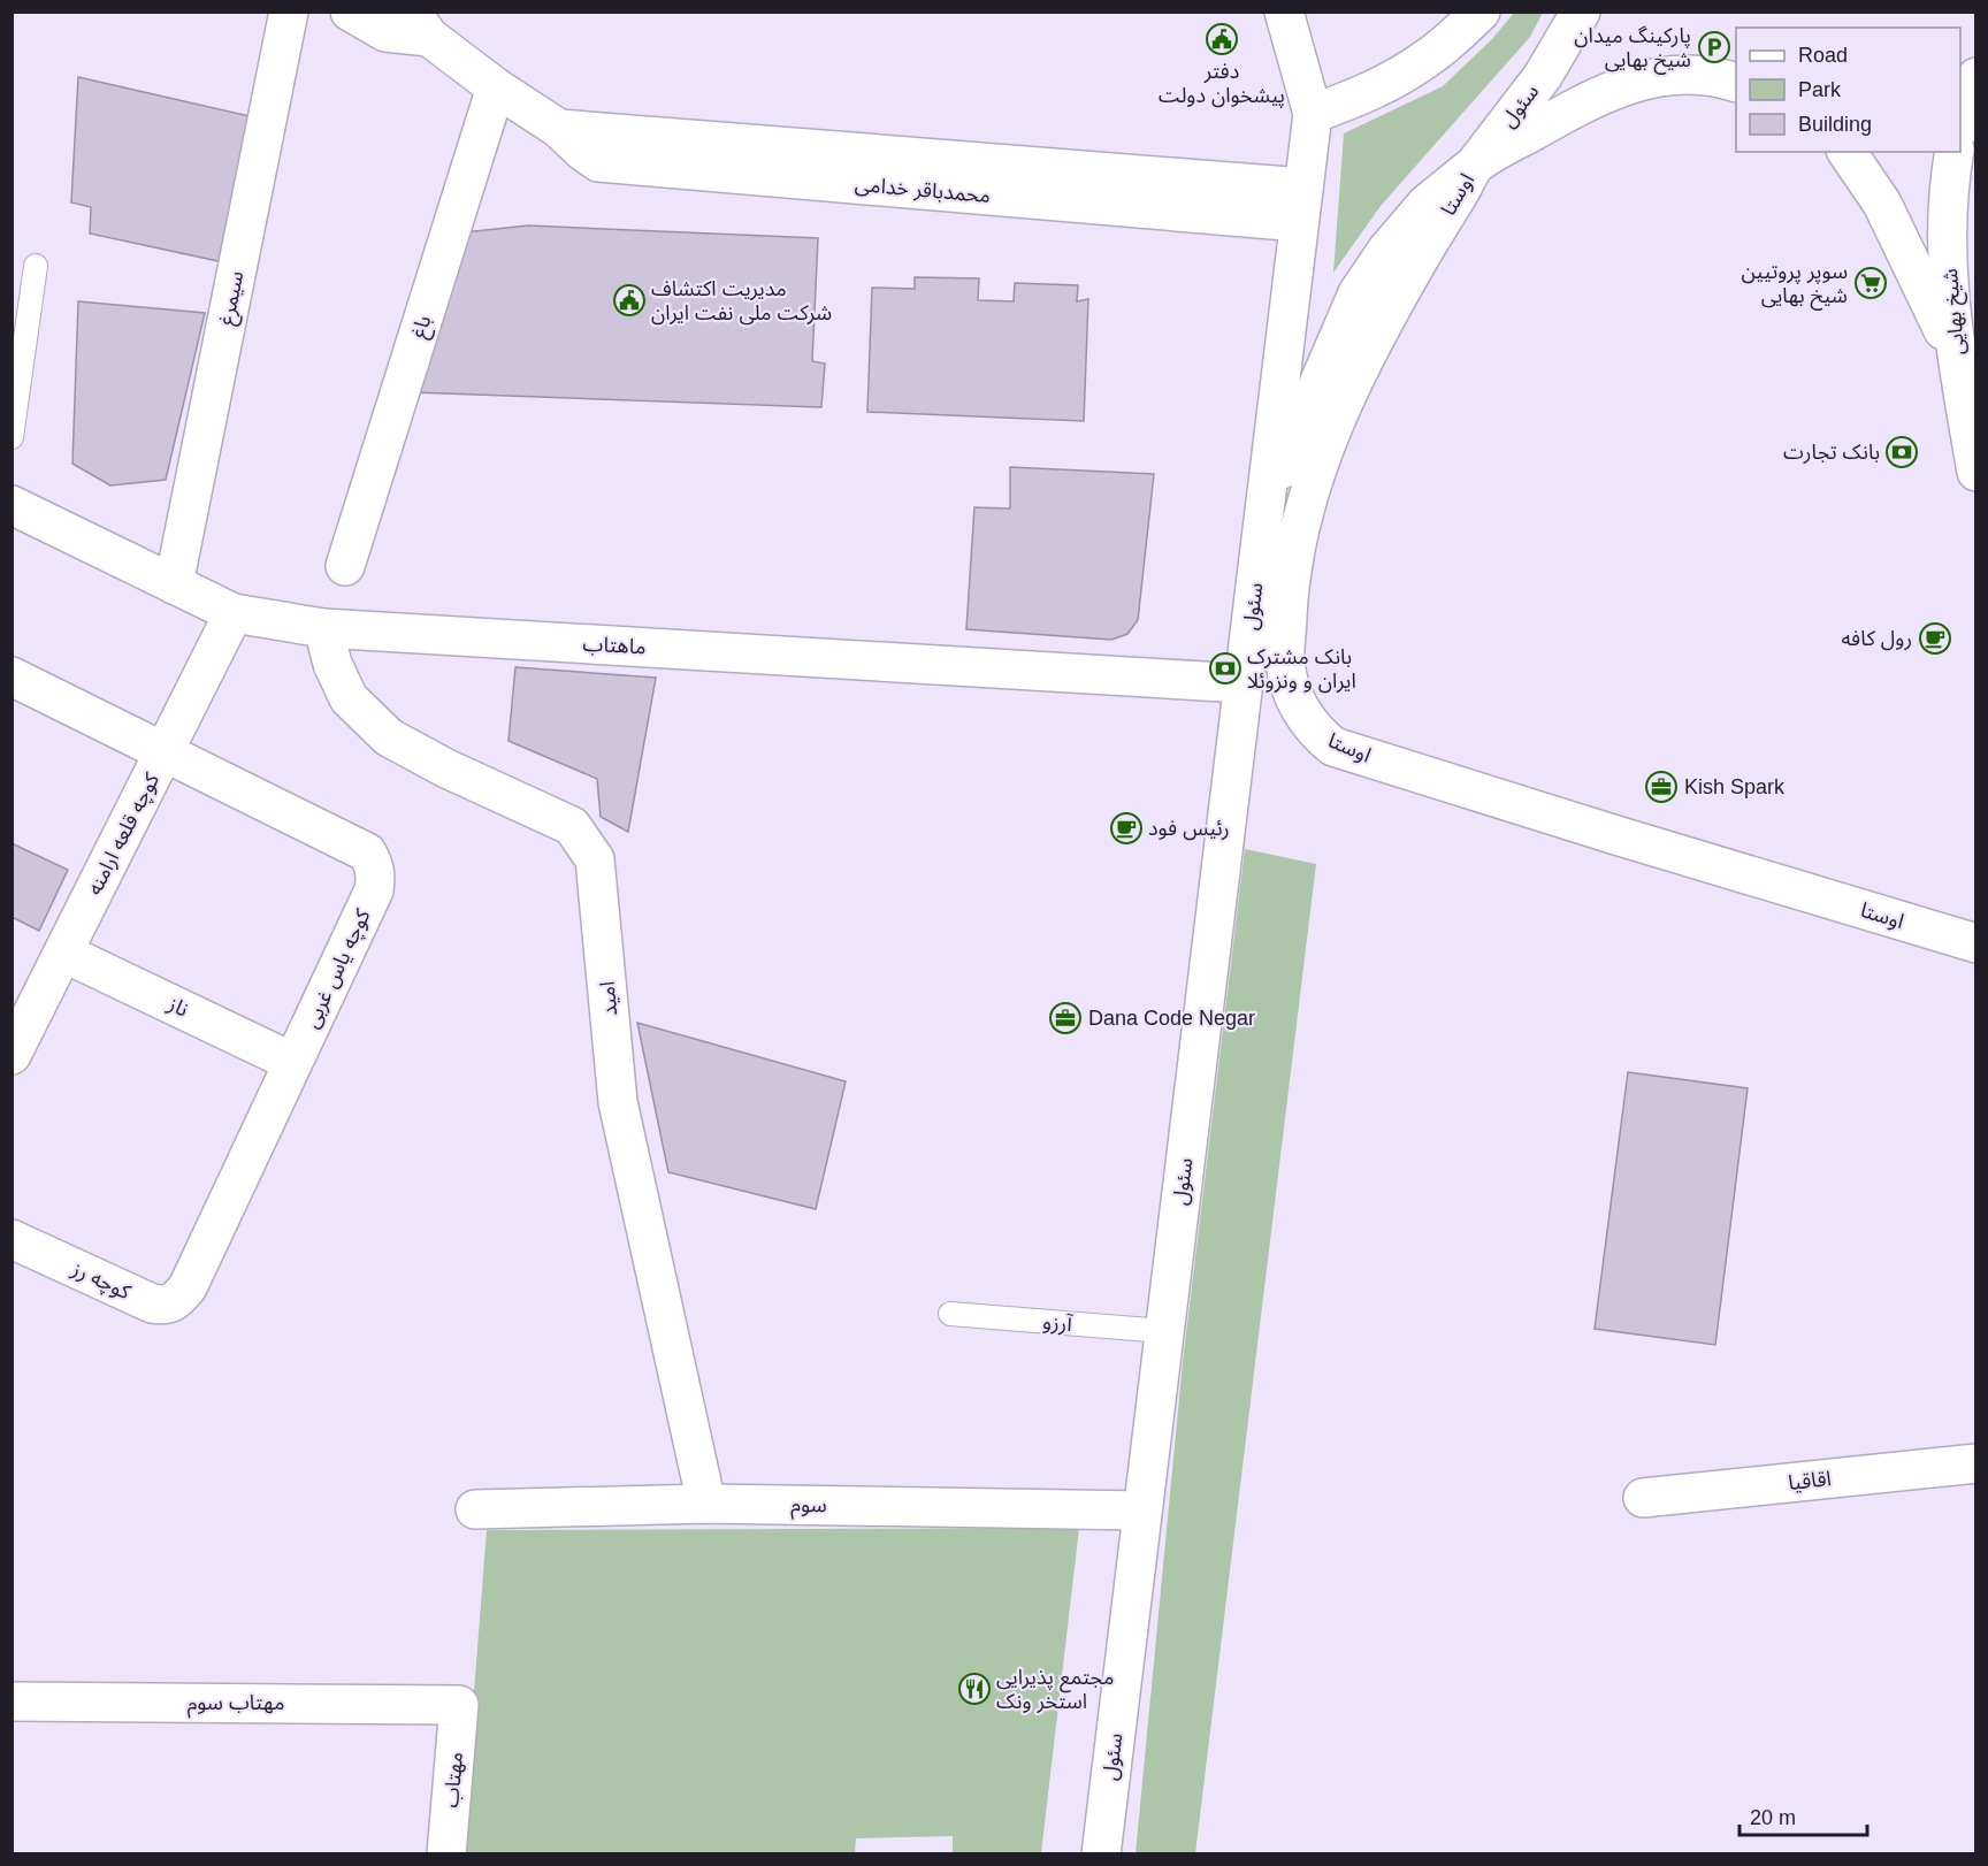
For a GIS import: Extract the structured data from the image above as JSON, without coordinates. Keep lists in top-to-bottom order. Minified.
{"streets":{"street":["سئول","محمدباقر خدامی","اوستا","سیمرغ","شیخ بهایی","باغ","ماهتاب","کوچه قلعه ارامنه","کوچه یاس غربی","امید","ناز","کوچه رز","اقاقیا","سوم","مهتاب سوم","مهتاب"],"lane":["آرزو"]},"crossings":[["سئول","محمدباقر خدامی"],["سئول","اوستا"],["سئول","ماهتاب"],["سئول","آرزو"],["سئول","سوم"],["محمدباقر خدامی","باغ"],["سیمرغ","ماهتاب"],["ماهتاب","کوچه قلعه ارامنه"],["ماهتاب","امید"],["کوچه قلعه ارامنه","کوچه یاس غربی"],["کوچه قلعه ارامنه","ناز"],["کوچه یاس غربی","ناز"],["کوچه یاس غربی","کوچه رز"],["امید","سوم"],["مهتاب سوم","مهتاب"]],"places":{"public building":["دفتر پیشخوان دولت","مدیریت اکتشاف شرکت ملی نفت ایران"],"parking":["پارکینگ میدان شیخ بهایی"],"supermarket":["سوپر پروتیین شیخ بهایی"],"bank":["بانک تجارت","بانک مشترک ایران و ونزوئلا"],"cafe":["رول کافه","رئیس فود"],"office":["Kish Spark","Dana Code Negar"],"restaurant":["مجتمع پذیرایی استخر ونک"]},"legend":["Road","Park","Building"],"scale_bar":"20 m"}
